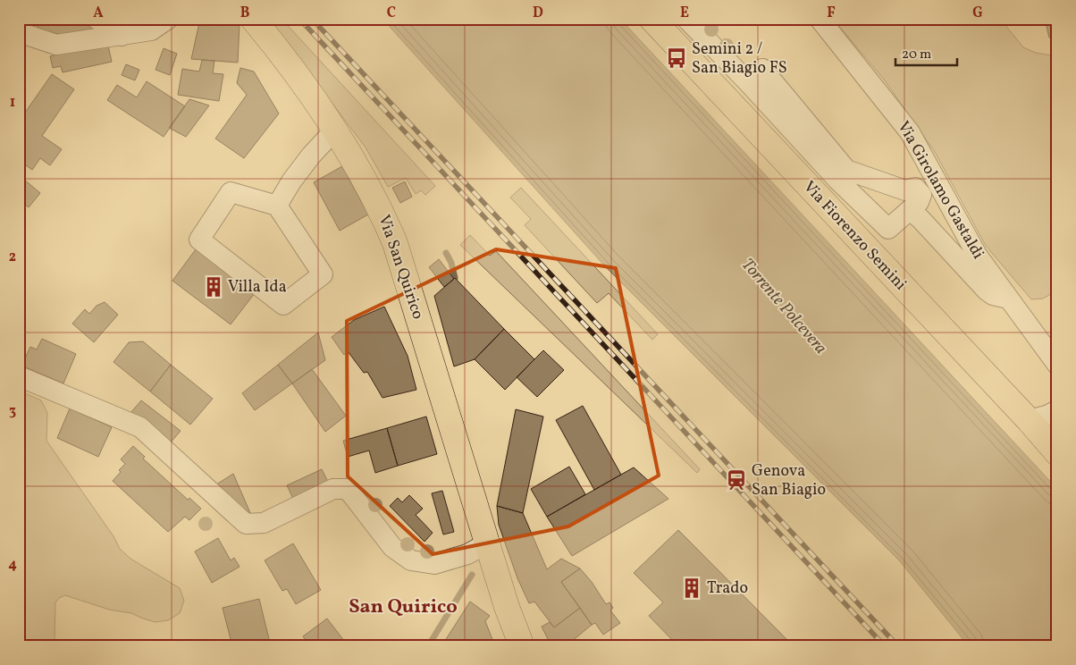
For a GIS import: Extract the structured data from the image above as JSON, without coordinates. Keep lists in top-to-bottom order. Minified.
{"streets":{"main road":["Via Fiorenzo Semini","Via San Quirico"],"street":["Via Girolamo Gastaldi"]},"districts":["San Quirico"],"water":["Torrente Polcevera"],"places":{"bus stop":["Semini 2 / San Biagio FS"],"building":["Villa Ida","Trado"],"station":["Genova San Biagio"]},"scale_bar":"20 m","grid":{"columns":["A","B","C","D","E","F","G"],"rows":["1","2","3","4"]}}
